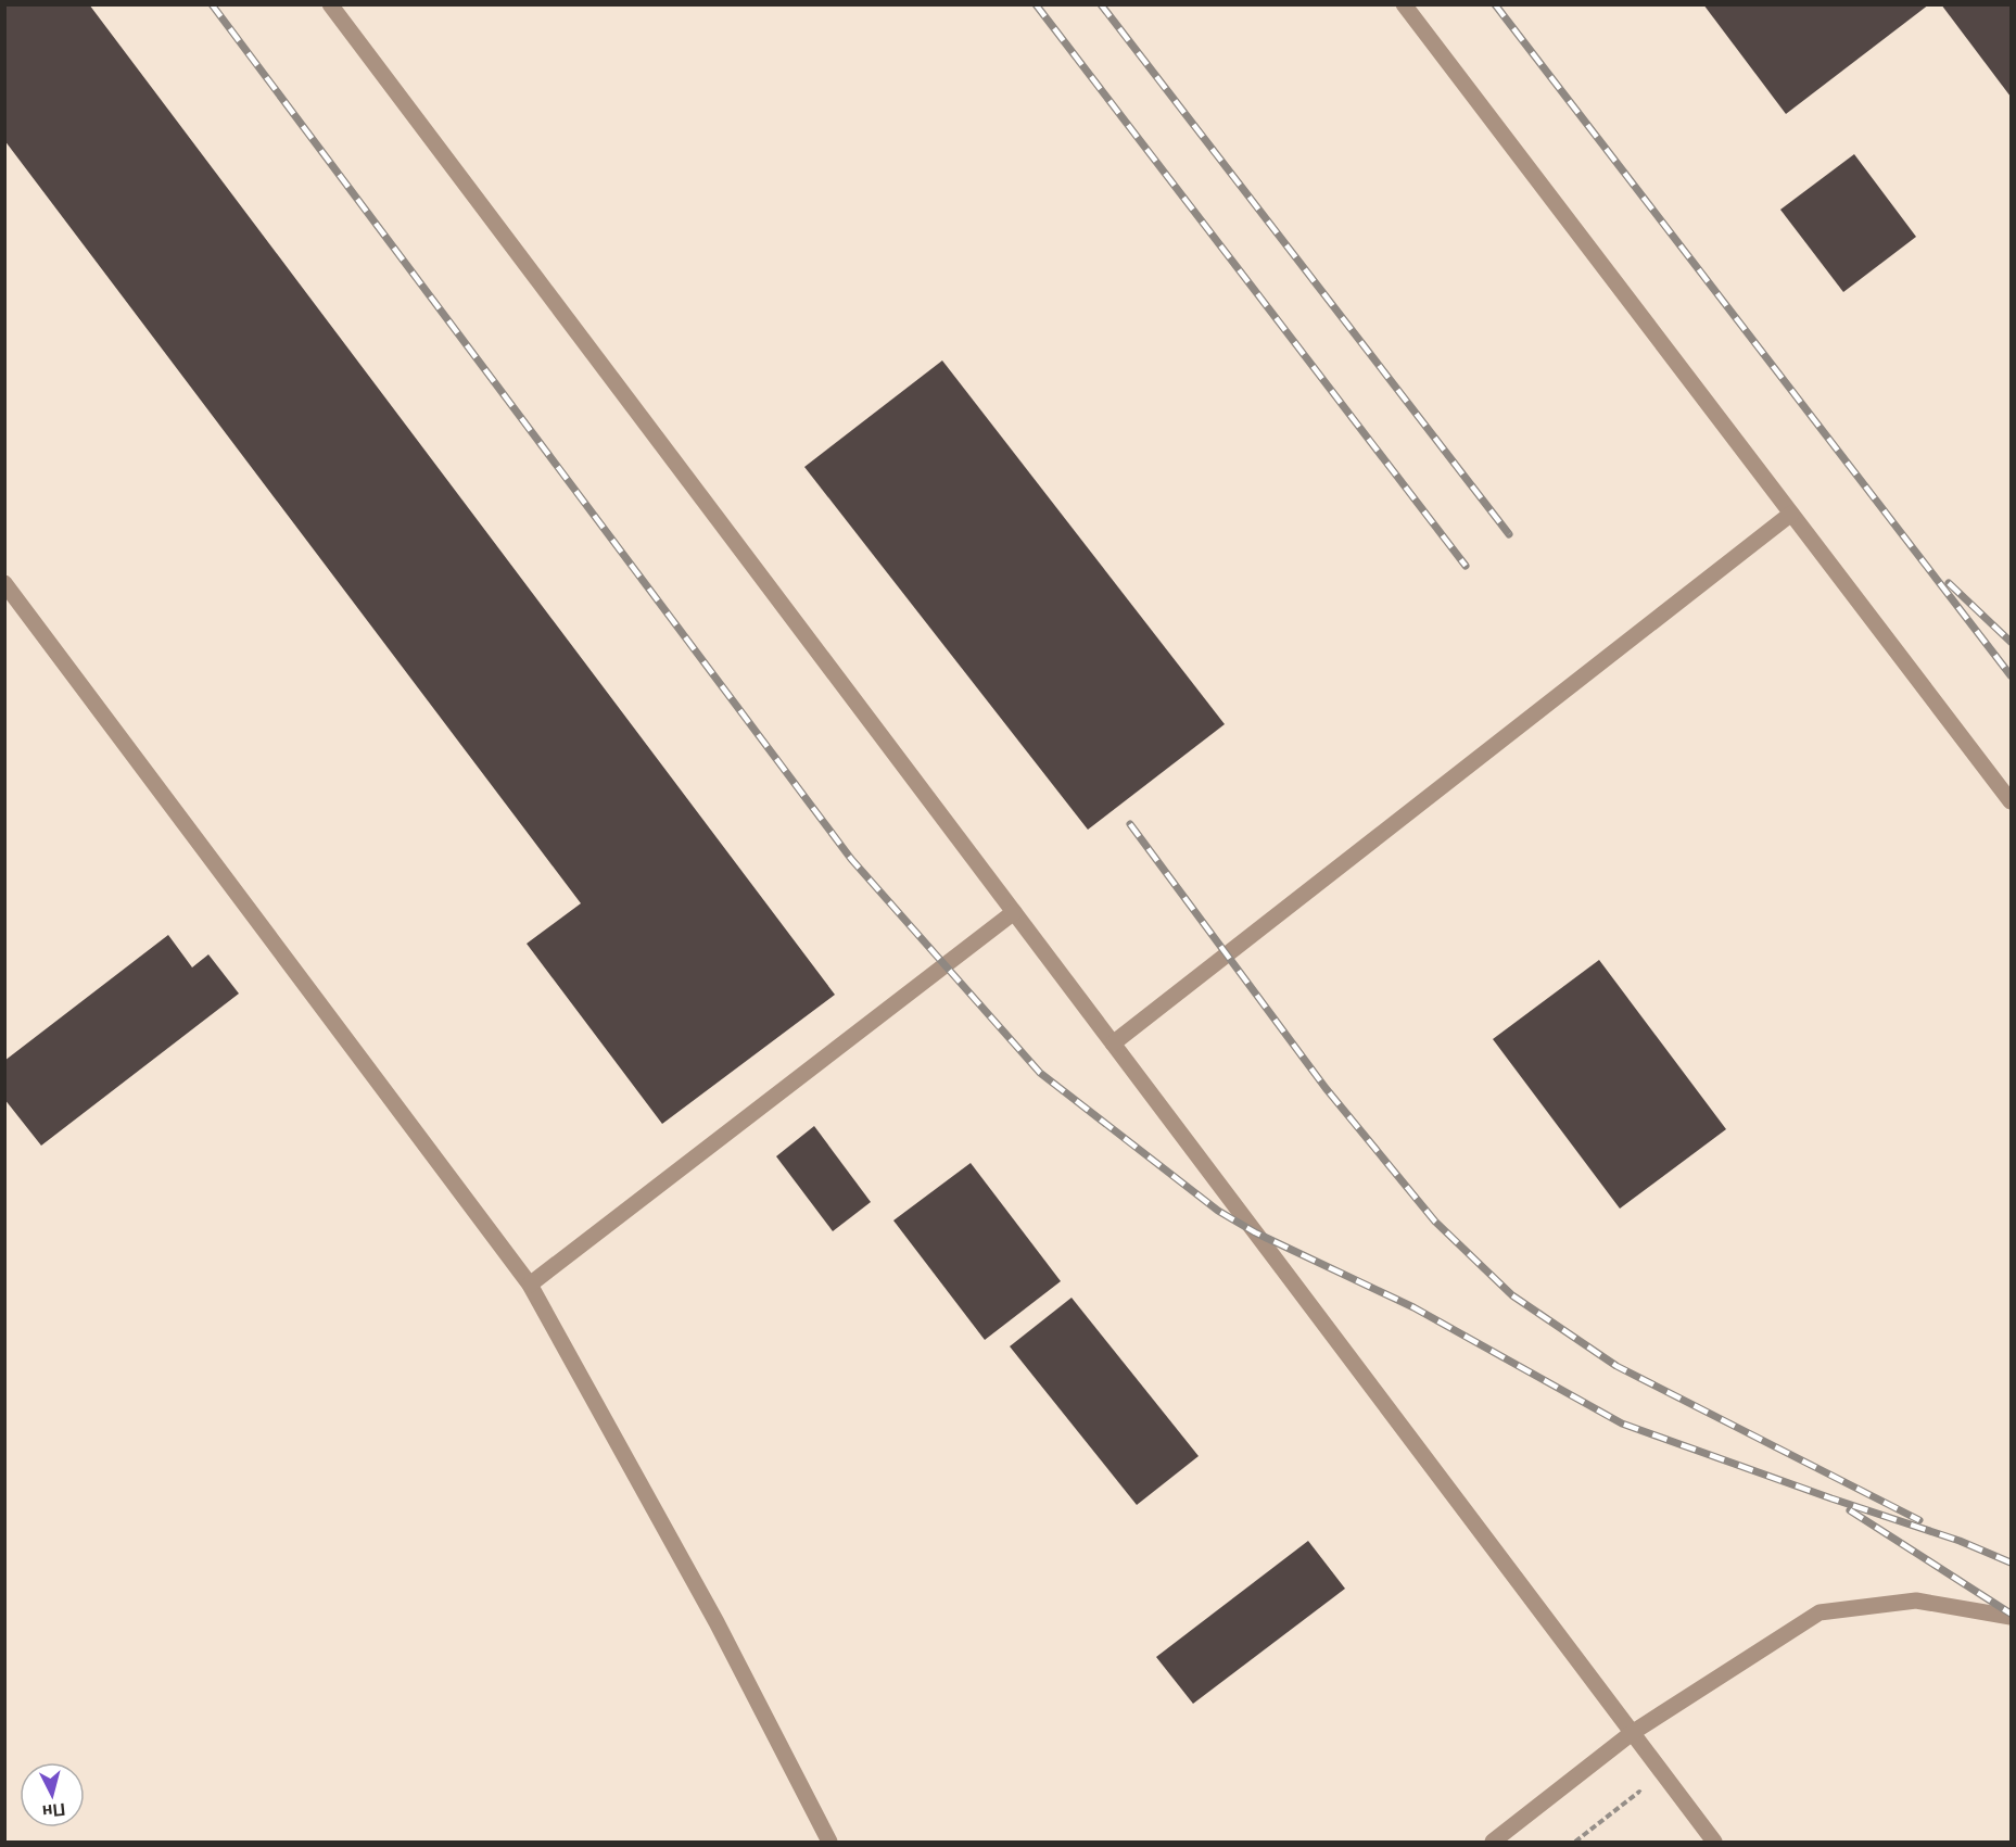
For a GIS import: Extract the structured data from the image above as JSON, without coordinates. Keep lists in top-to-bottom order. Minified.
{"north":"bottom"}
